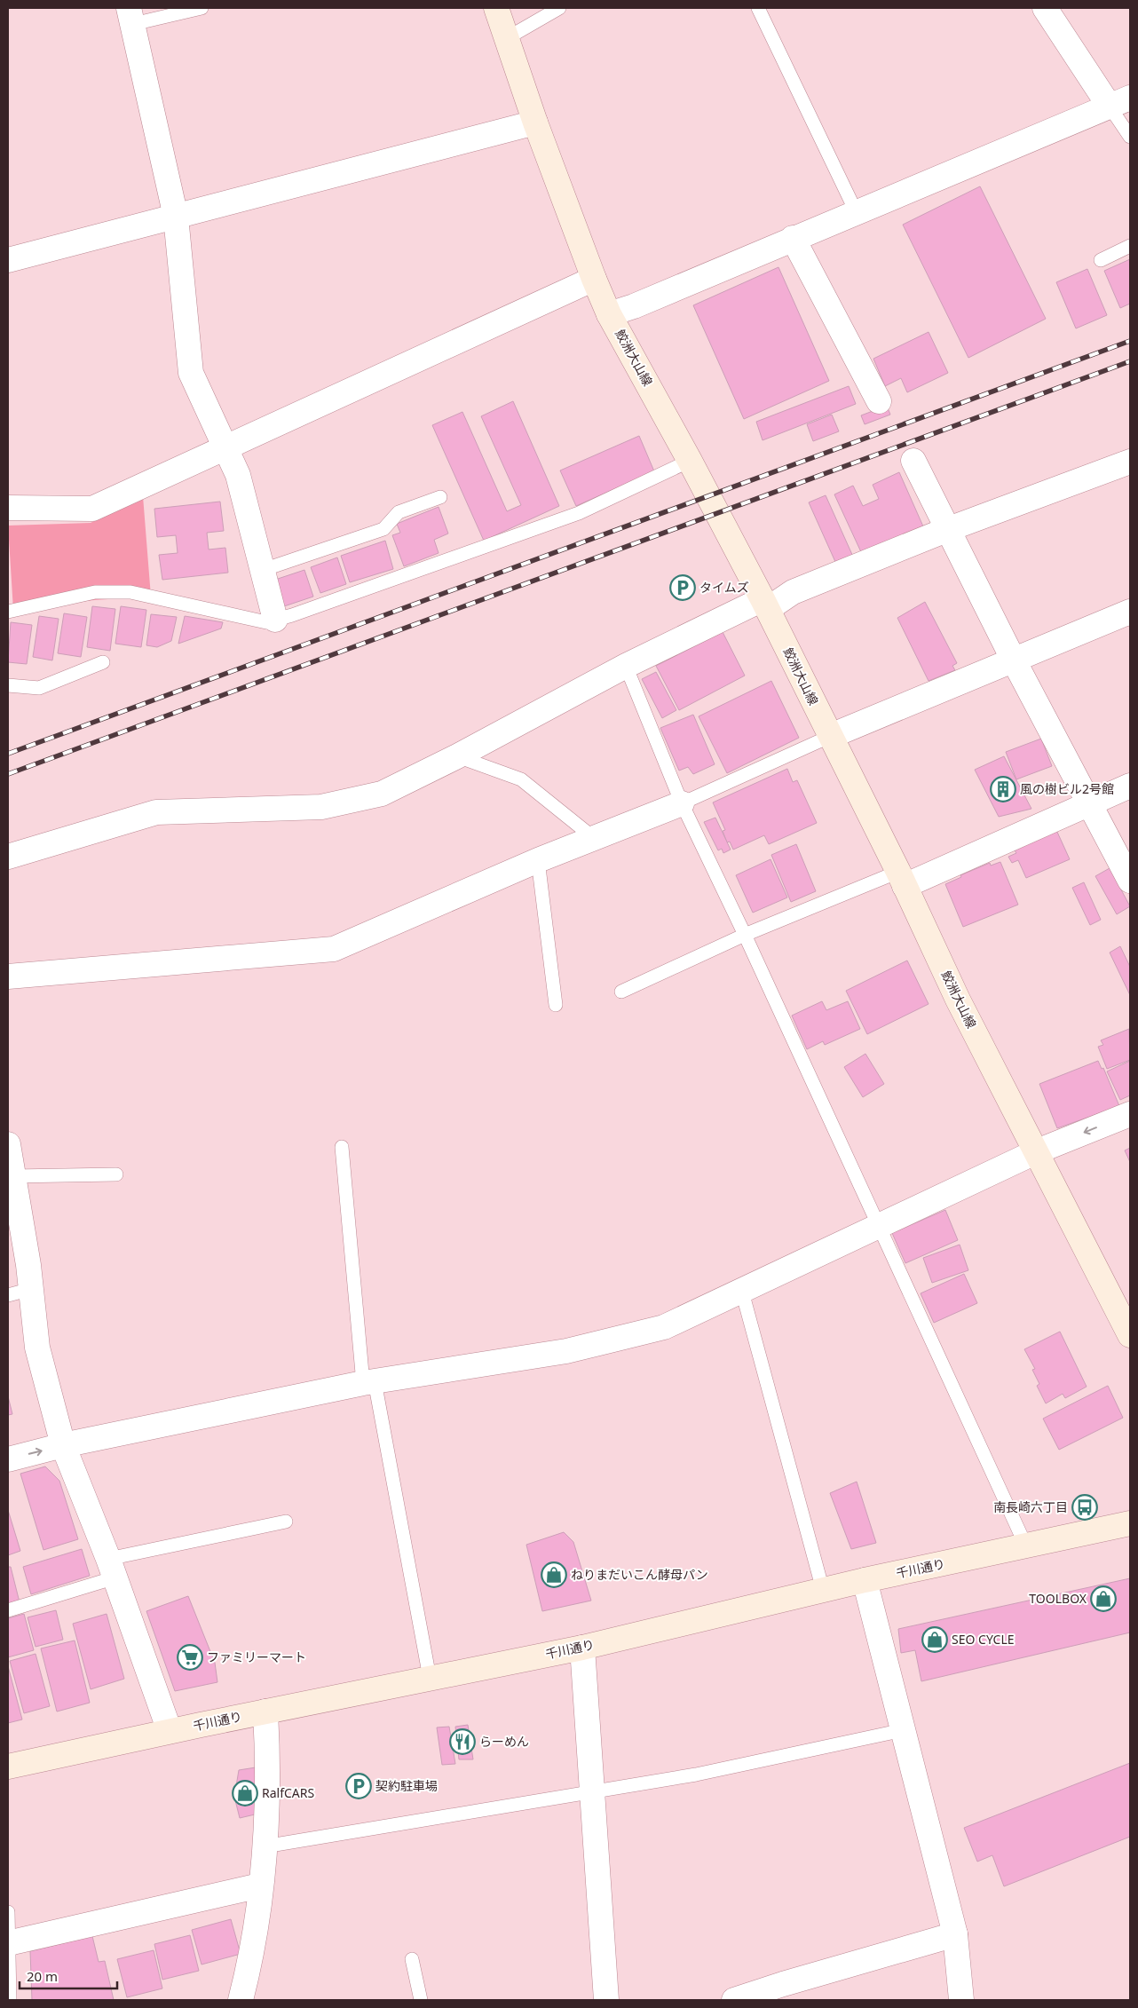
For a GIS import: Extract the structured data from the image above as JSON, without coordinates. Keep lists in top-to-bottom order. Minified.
{"streets":{"main road":["鮫洲大山線","千川通り"]},"places":{"parking":["タイムズ","契約駐車場"],"building":["風の樹ビル2号館"],"bus stop":["南長崎六丁目"],"shop":["ねりまだいこん酵母パン","TOOLBOX","SEO CYCLE","RalfCARS"],"supermarket":["ファミリーマート"],"restaurant":["らーめん"]},"scale_bar":"20 m"}
